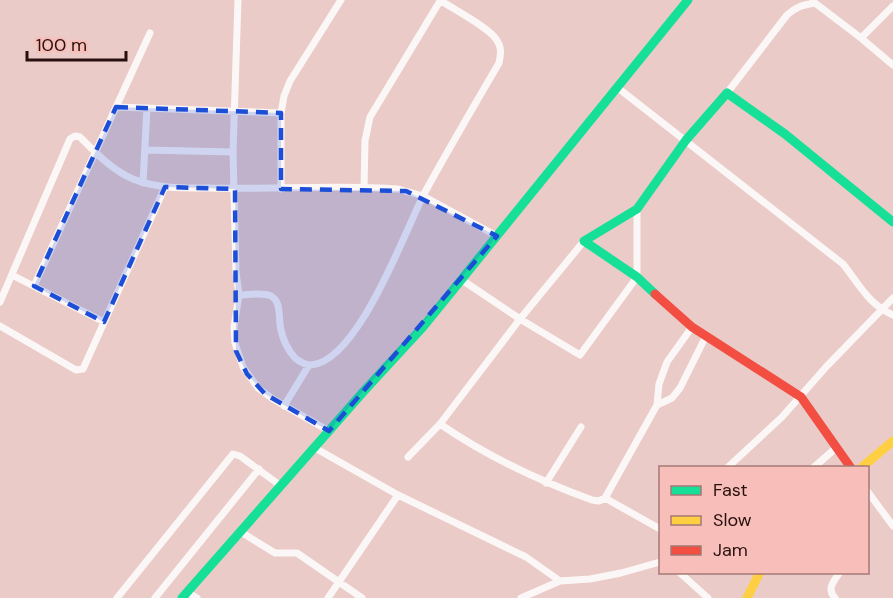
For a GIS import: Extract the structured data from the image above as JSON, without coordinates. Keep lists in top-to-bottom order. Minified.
{"legend":["Fast","Slow","Jam"],"scale_bar":"100 m"}
